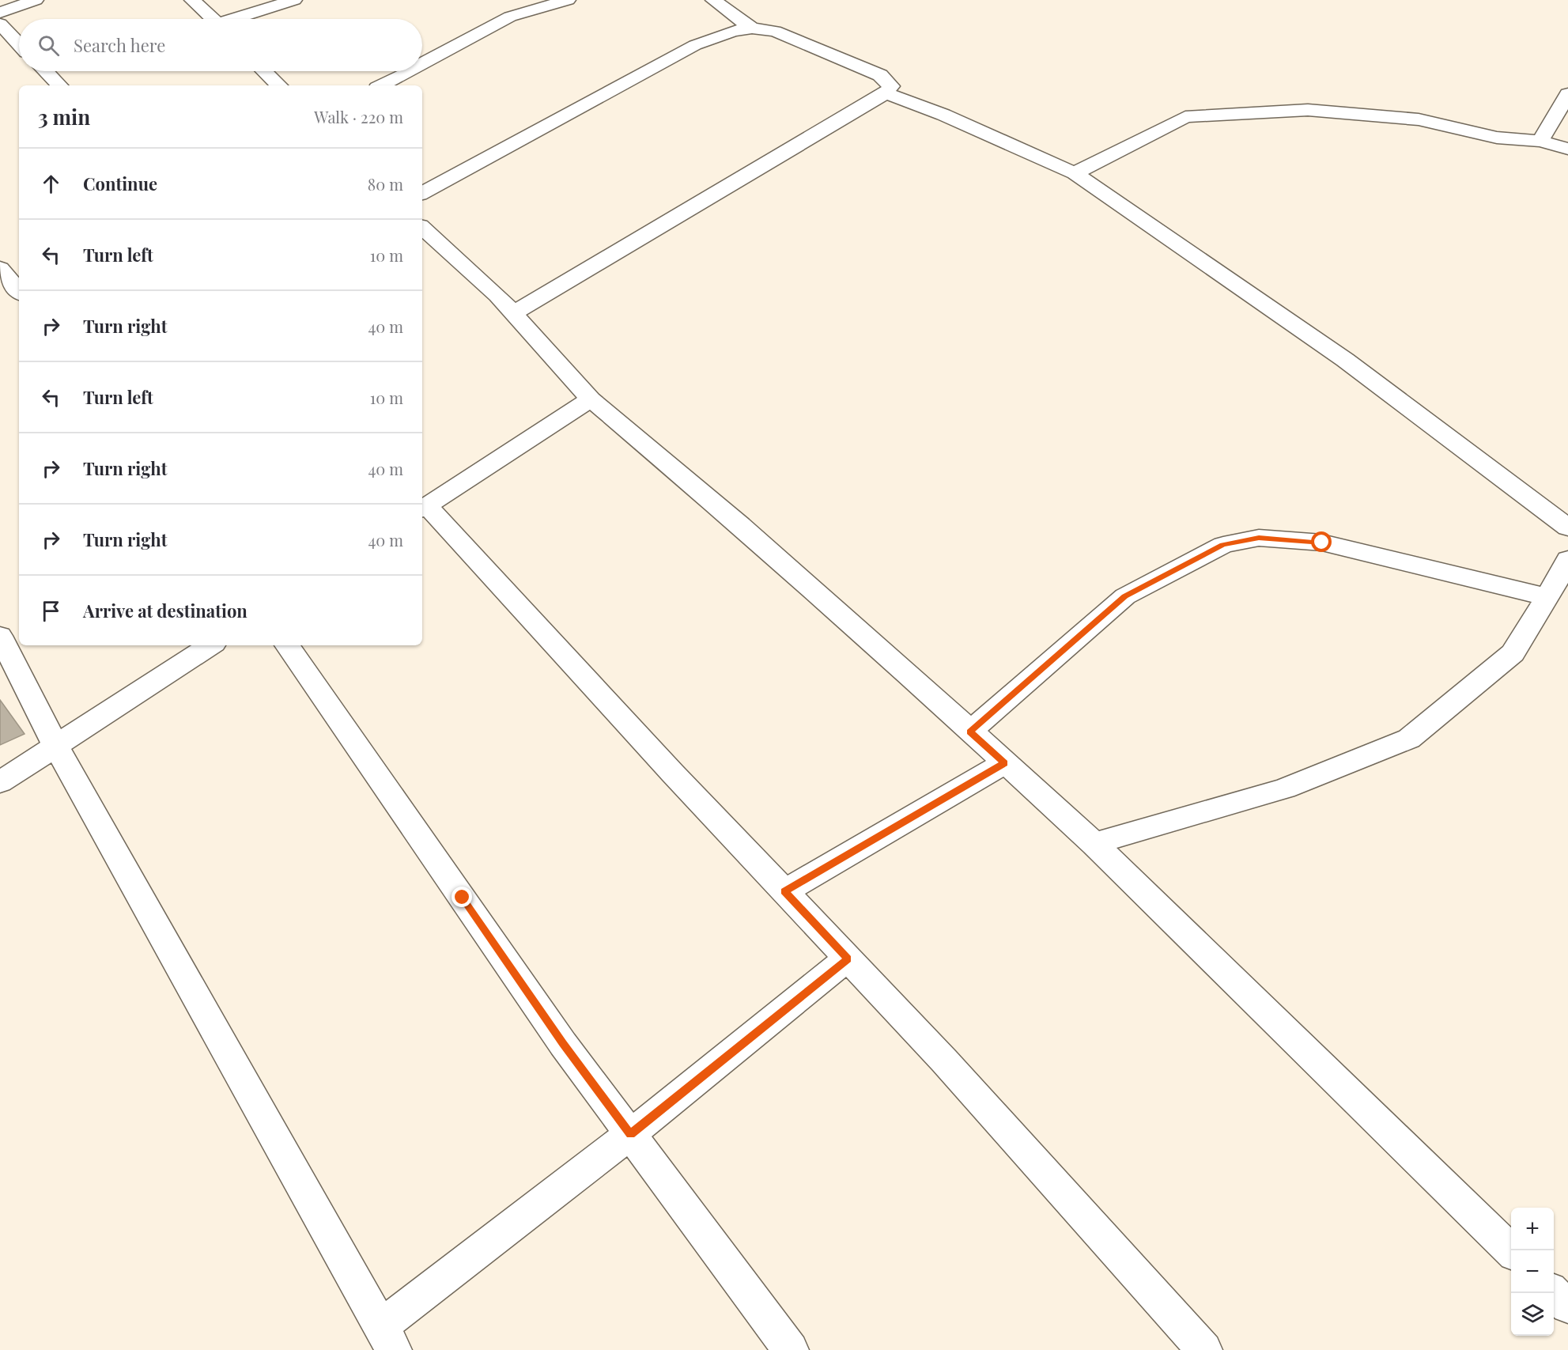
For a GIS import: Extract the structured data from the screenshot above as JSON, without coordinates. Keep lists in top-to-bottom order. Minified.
{"page":{"search":"Search here","heading":["3 min","Walk · 220 m"],"list":[["Continue","80 m"],["Turn left","10 m"],["Turn right","40 m"],["Turn left","10 m"],["Turn right","40 m"],["Turn right","40 m"],"Arrive at destination"],"map_buttons":["+","−"]}}
